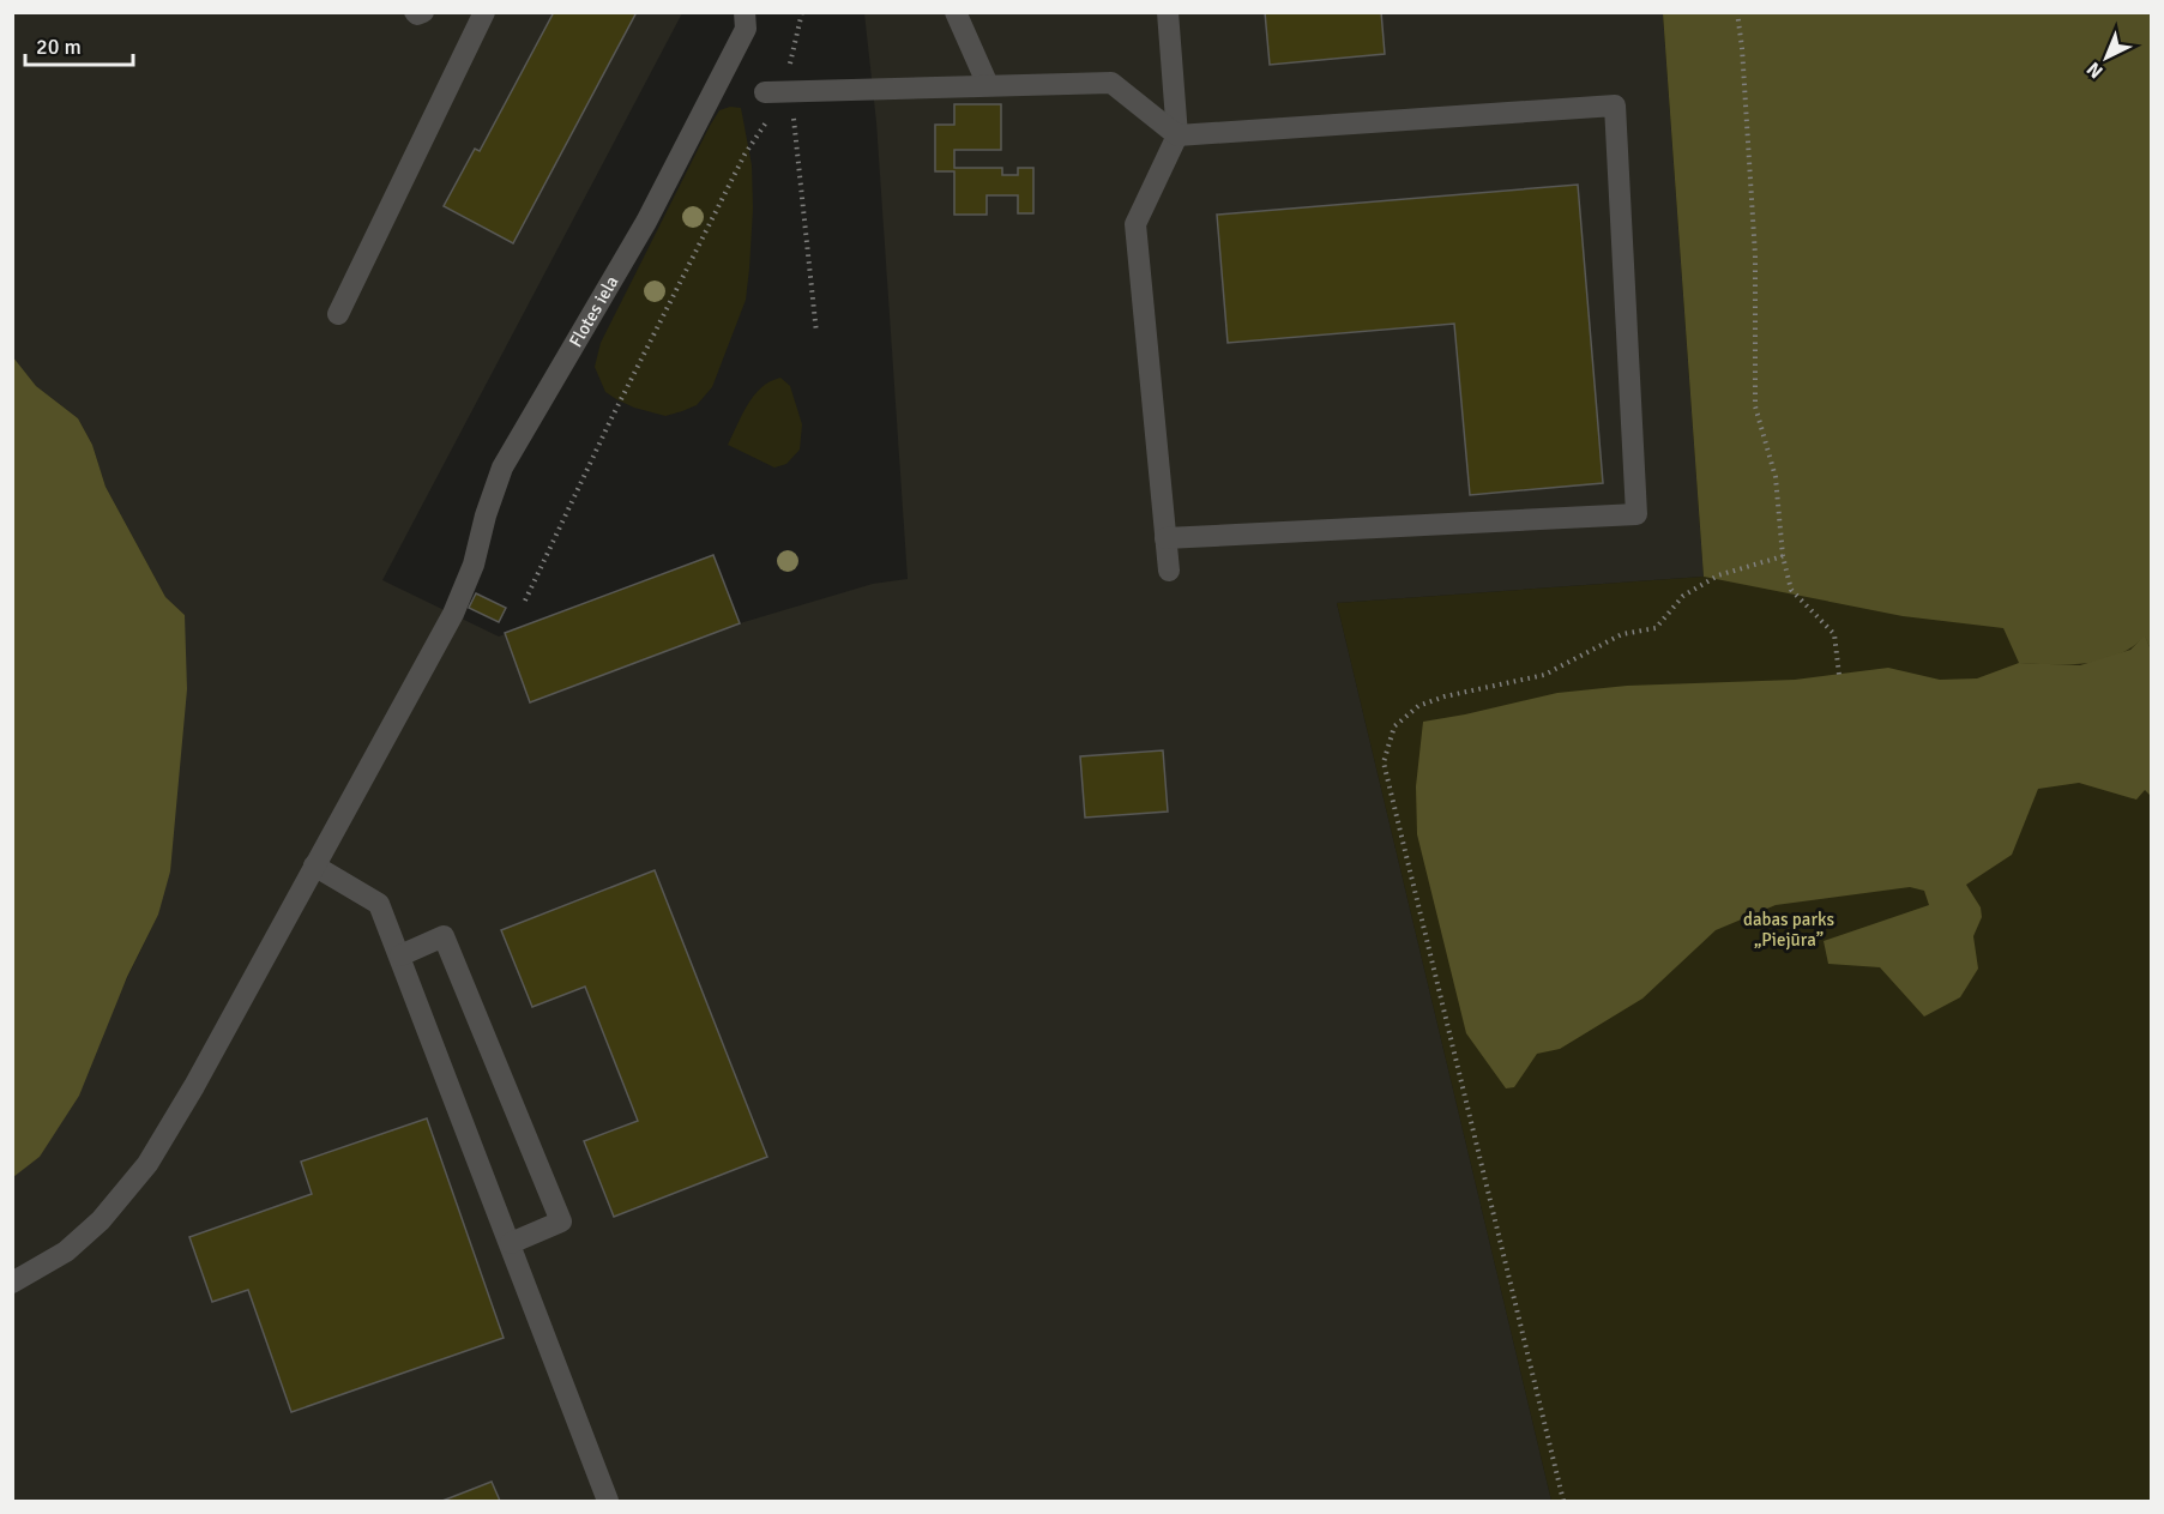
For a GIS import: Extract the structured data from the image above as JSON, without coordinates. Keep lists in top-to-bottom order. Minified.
{"streets":{"street":["Flotes iela"]},"parks":["dabas parks „Piejūra”"],"scale_bar":"20 m","north":"bottom left"}
